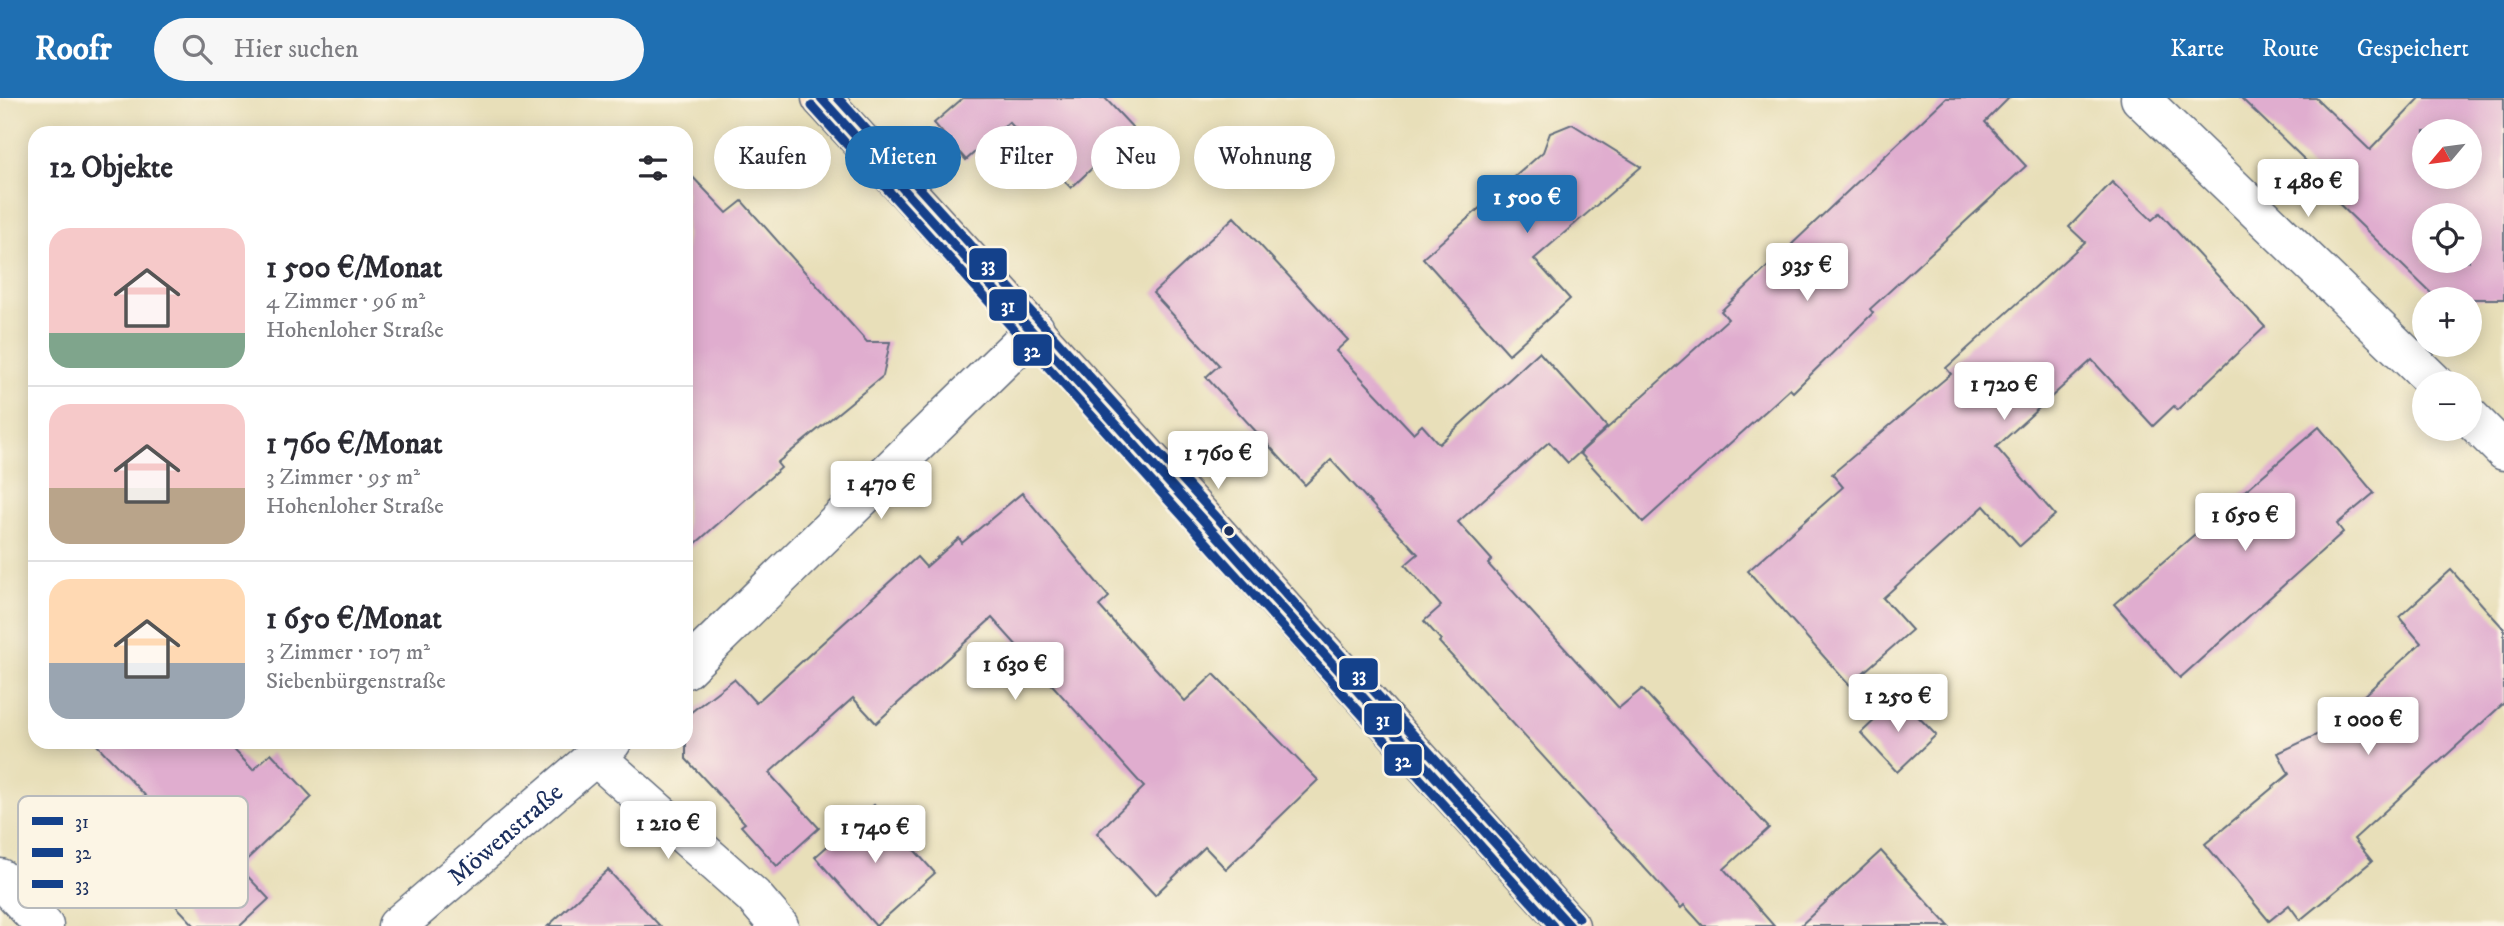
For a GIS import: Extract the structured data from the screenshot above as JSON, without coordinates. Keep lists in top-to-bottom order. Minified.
{"streets":{"street":["Möwenstraße"]},"lines":["transit line 31","transit line 33","transit line 32"],"legend":["31","32","33"],"north":"bottom left","page":{"header":"Roofr","search":"Hier suchen","nav":["Karte","Route","Gespeichert"],"map_buttons":["+","−"],"chip":["Kaufen","Mieten","Filter","Neu","Wohnung"],"heading":"12 Objekte","price":["1 480 €","1 500 €","935 €","1 720 €","1 760 €","1 470 €","1 650 €","1 630 €","1 250 €","1 000 €","1 210 €","1 740 €"],"list":[{"name":"1 500 €/Monat","note":"4 Zimmer · 96 m² · Hohenloher Straße"},{"name":"1 760 €/Monat","note":"3 Zimmer · 95 m² · Hohenloher Straße"},{"name":"1 650 €/Monat","note":"3 Zimmer · 107 m² · Siebenbürgenstraße"}]}}
